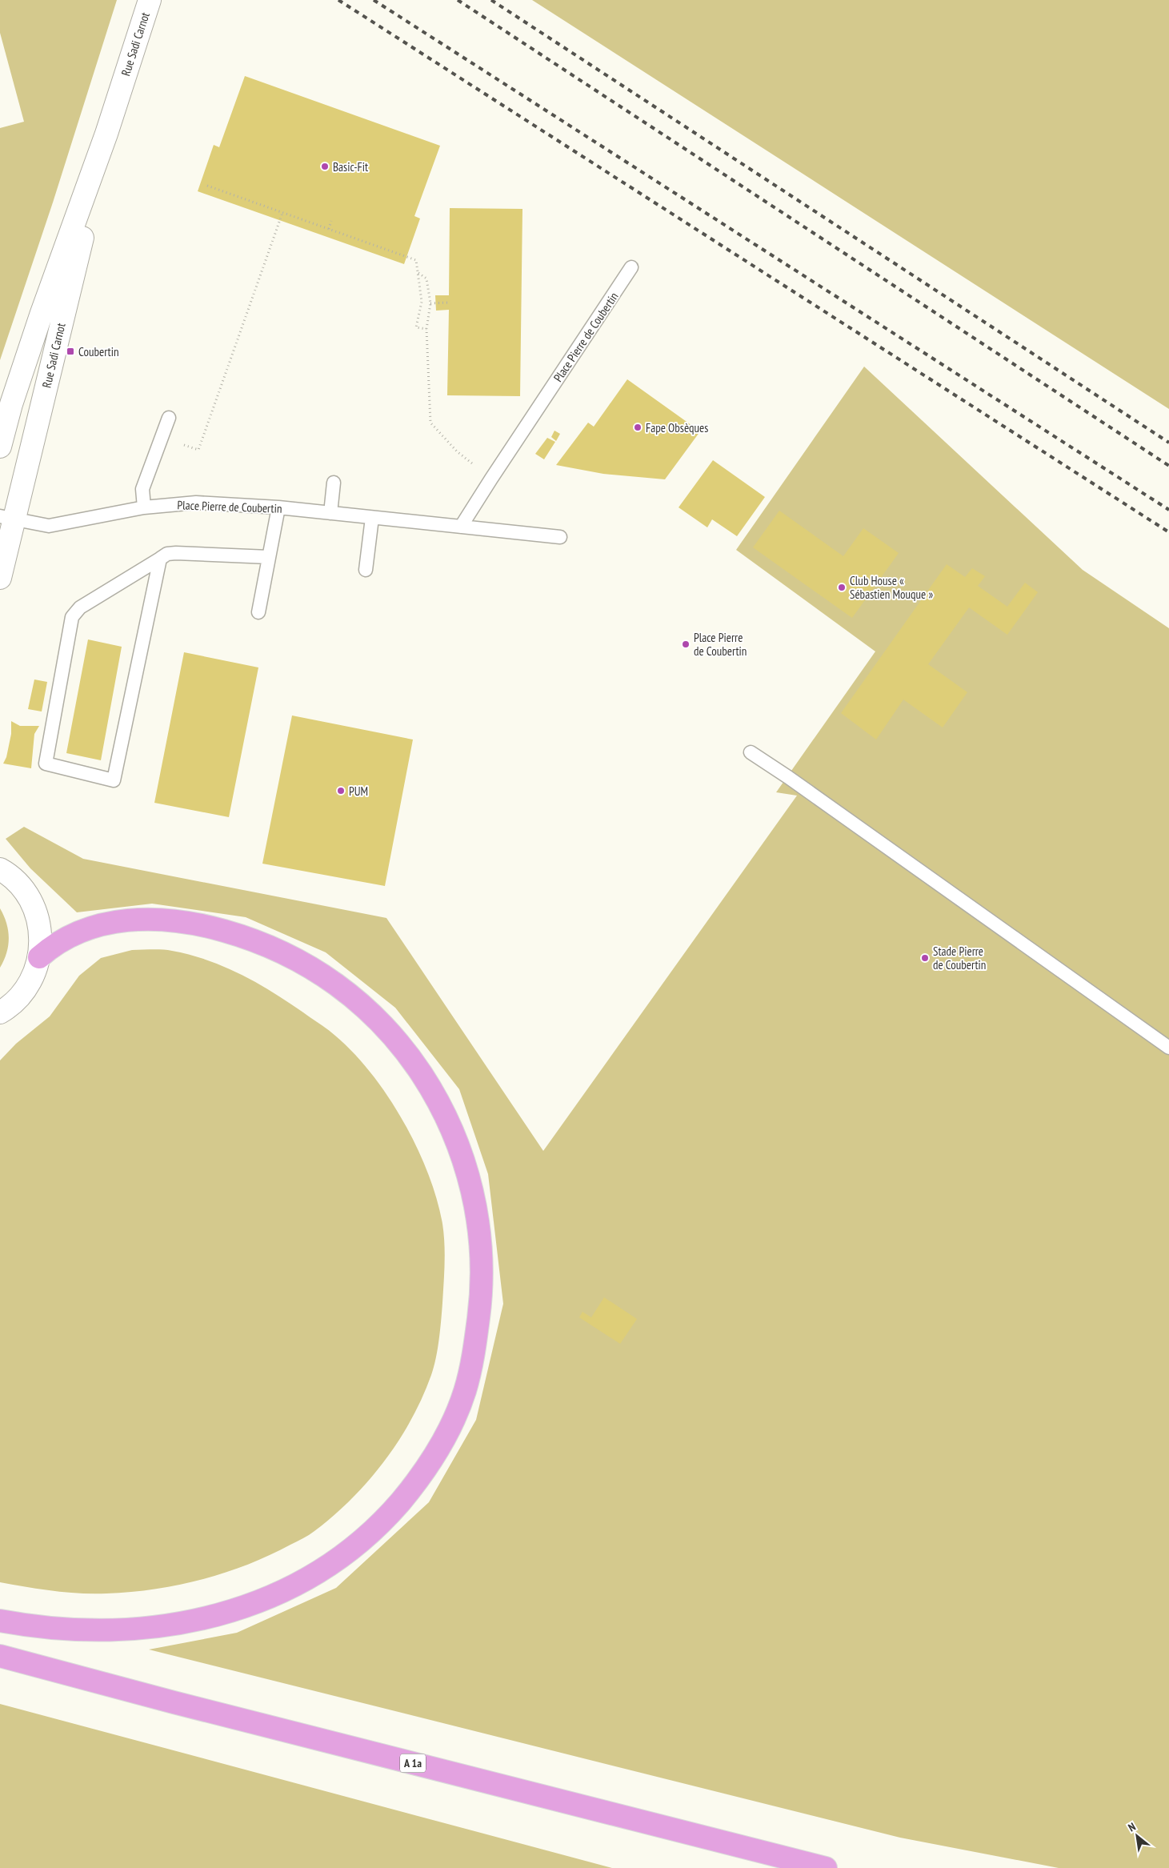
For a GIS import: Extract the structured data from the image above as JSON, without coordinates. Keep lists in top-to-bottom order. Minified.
{"streets":{"highway":["A 1a"],"main road":["Rue Sadi Carnot"],"lane":["Place Pierre de Coubertin"]},"crossings":[["Rue Sadi Carnot","Place Pierre de Coubertin"]],"places":{"other":["Basic-Fit","Fape Obsèques","Club House « Sébastien Mouque »","Place Pierre de Coubertin","PUM","Stade Pierre de Coubertin"],"transit":["Coubertin"]},"north":"top left"}
